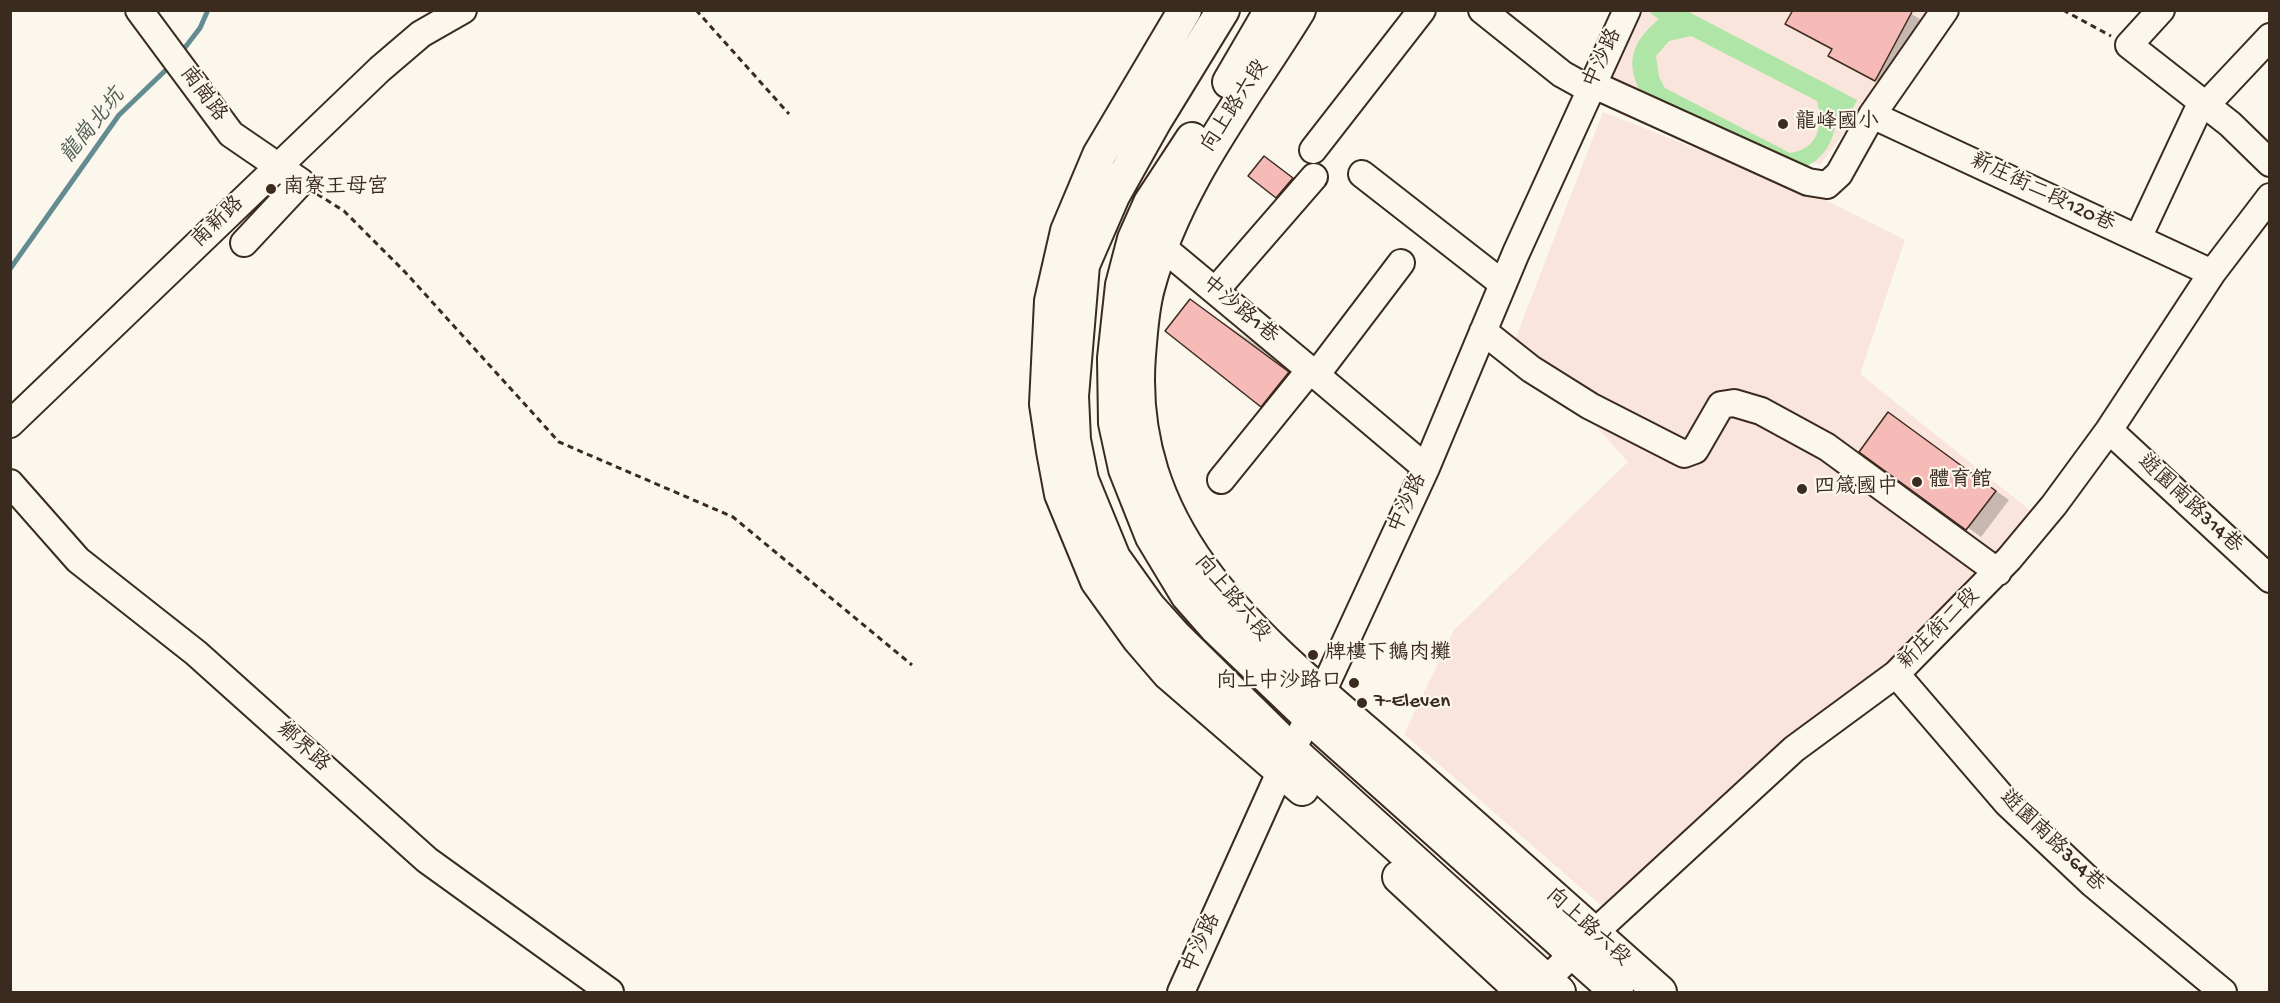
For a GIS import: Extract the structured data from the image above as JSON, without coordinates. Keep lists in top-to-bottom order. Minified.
{"streets":{"main road":["向上路六段"],"street":["中沙路","南崗路","新庄街二段120巷","南新路","中沙路1巷","遊園南路314巷","新庄街二段","鄉界路","遊園南路364巷"]},"crossings":[["中沙路","向上路六段"],["中沙路","中沙路1巷"],["南崗路","南新路"],["向上路六段","中沙路1巷"],["向上路六段","新庄街二段"],["新庄街二段120巷","新庄街二段"],["遊園南路314巷","新庄街二段"],["新庄街二段","遊園南路364巷"]],"water":["龍崗北坑"],"places":["龍峰國小","南寮王母宮","體育館","四箴國中","牌樓下鵝肉攤","向上中沙路口","7-Eleven"]}
